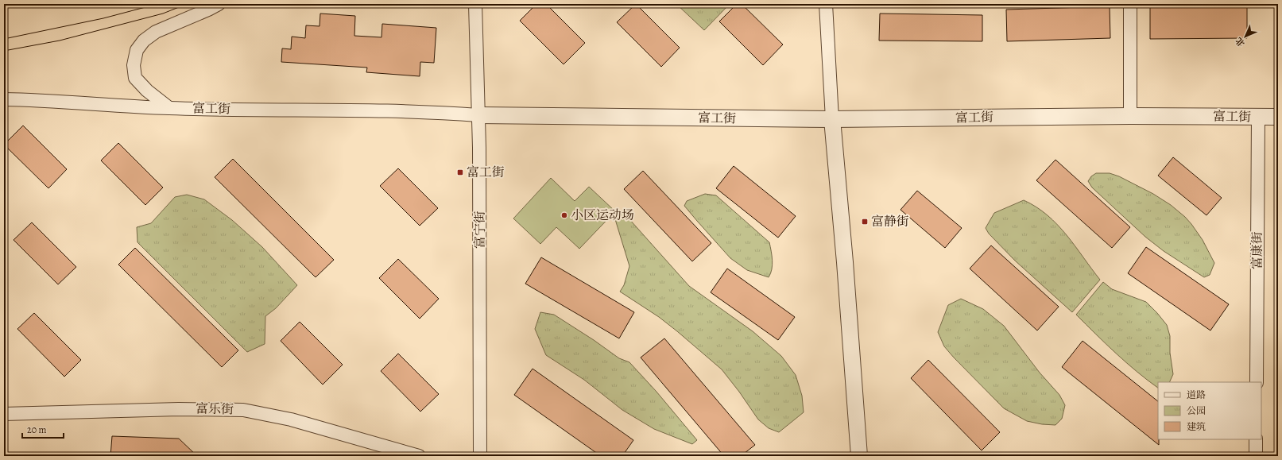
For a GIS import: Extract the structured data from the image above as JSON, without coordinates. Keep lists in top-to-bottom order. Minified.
{"streets":{"street":["富工街","富宁街","富康街","富乐街"]},"crossings":[["富工街","富宁街"],["富工街","富康街"]],"places":{"transit":["富工街","富静街"],"other":["小区运动场"]},"legend":["道路","公园","建筑"],"scale_bar":"20 m","north":"bottom left"}
